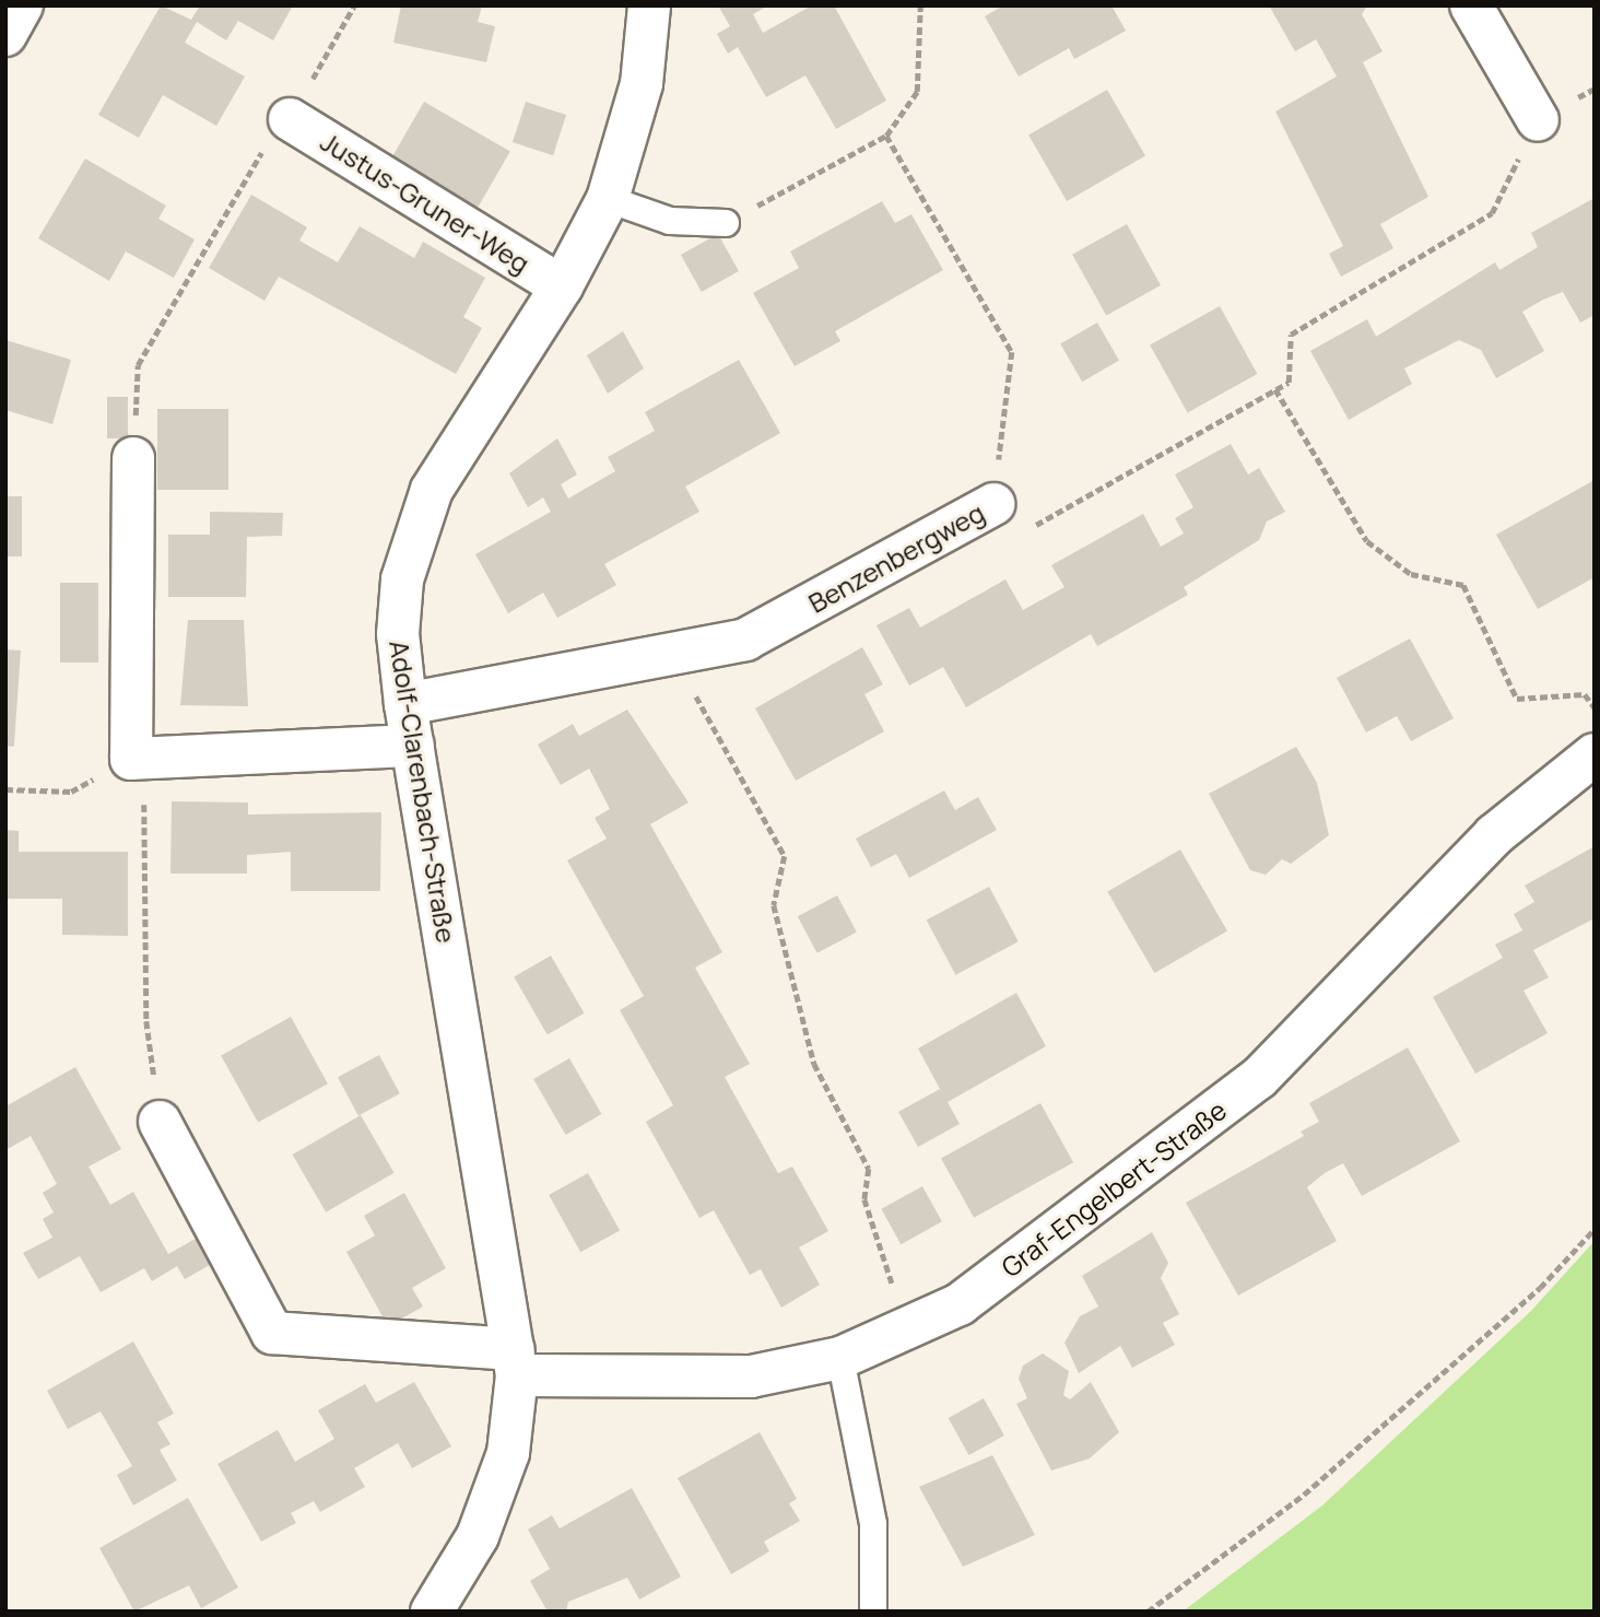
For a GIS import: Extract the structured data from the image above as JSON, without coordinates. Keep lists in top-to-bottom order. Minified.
{"streets":{"street":["Justus-Gruner-Weg","Benzenbergweg","Adolf-Clarenbach-Straße","Graf-Engelbert-Straße"]},"crossings":[["Justus-Gruner-Weg","Adolf-Clarenbach-Straße"],["Benzenbergweg","Adolf-Clarenbach-Straße"],["Adolf-Clarenbach-Straße","Graf-Engelbert-Straße"]]}
